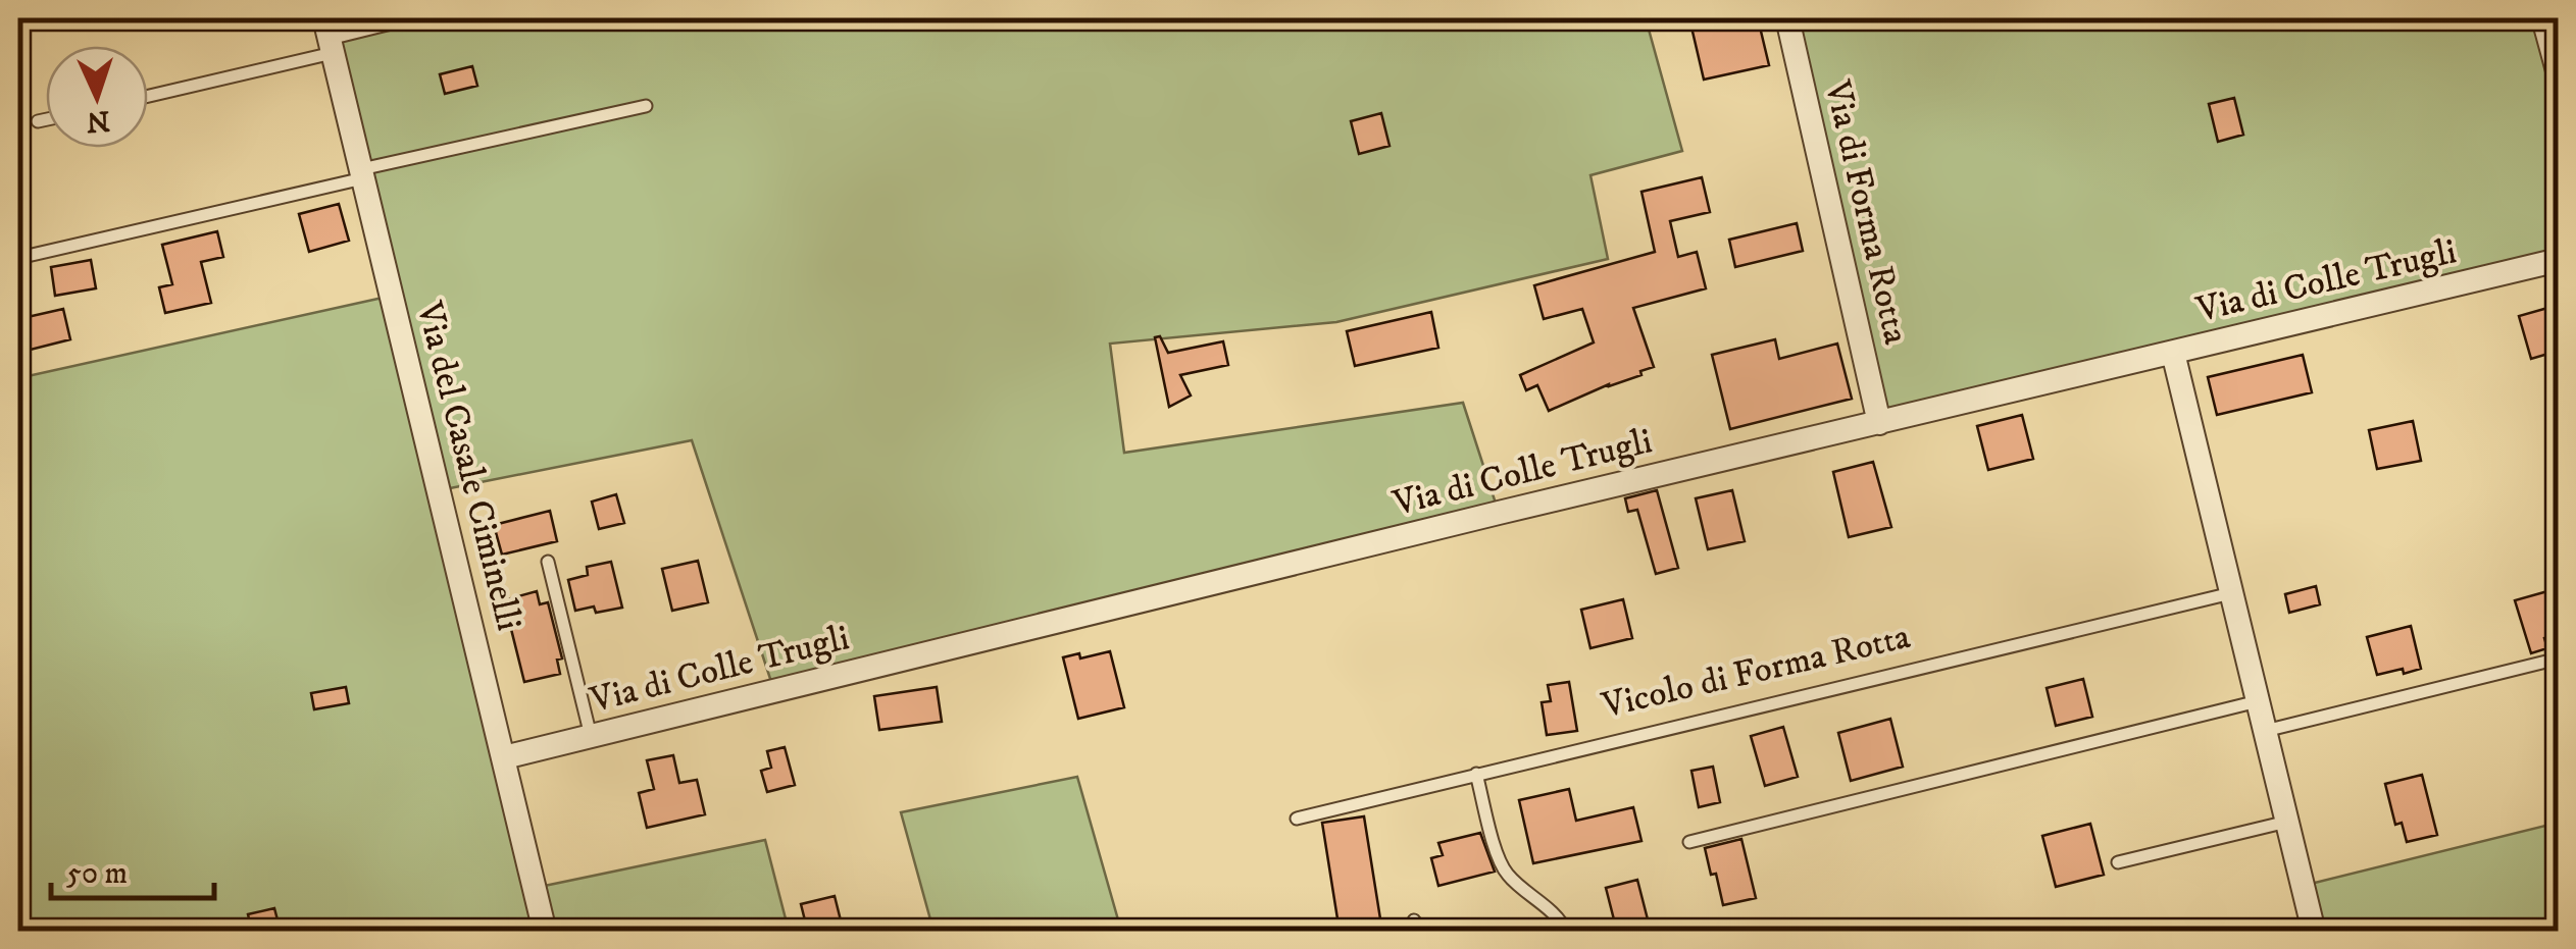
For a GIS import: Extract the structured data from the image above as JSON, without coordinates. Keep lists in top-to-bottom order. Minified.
{"streets":{"street":["Via di Forma Rotta","Via di Colle Trugli","Via del Casale Ciminelli"],"lane":["Vicolo di Forma Rotta"]},"crossings":[["Via di Forma Rotta","Via di Colle Trugli"],["Via di Colle Trugli","Via del Casale Ciminelli"]],"scale_bar":"50 m","north":"bottom"}
